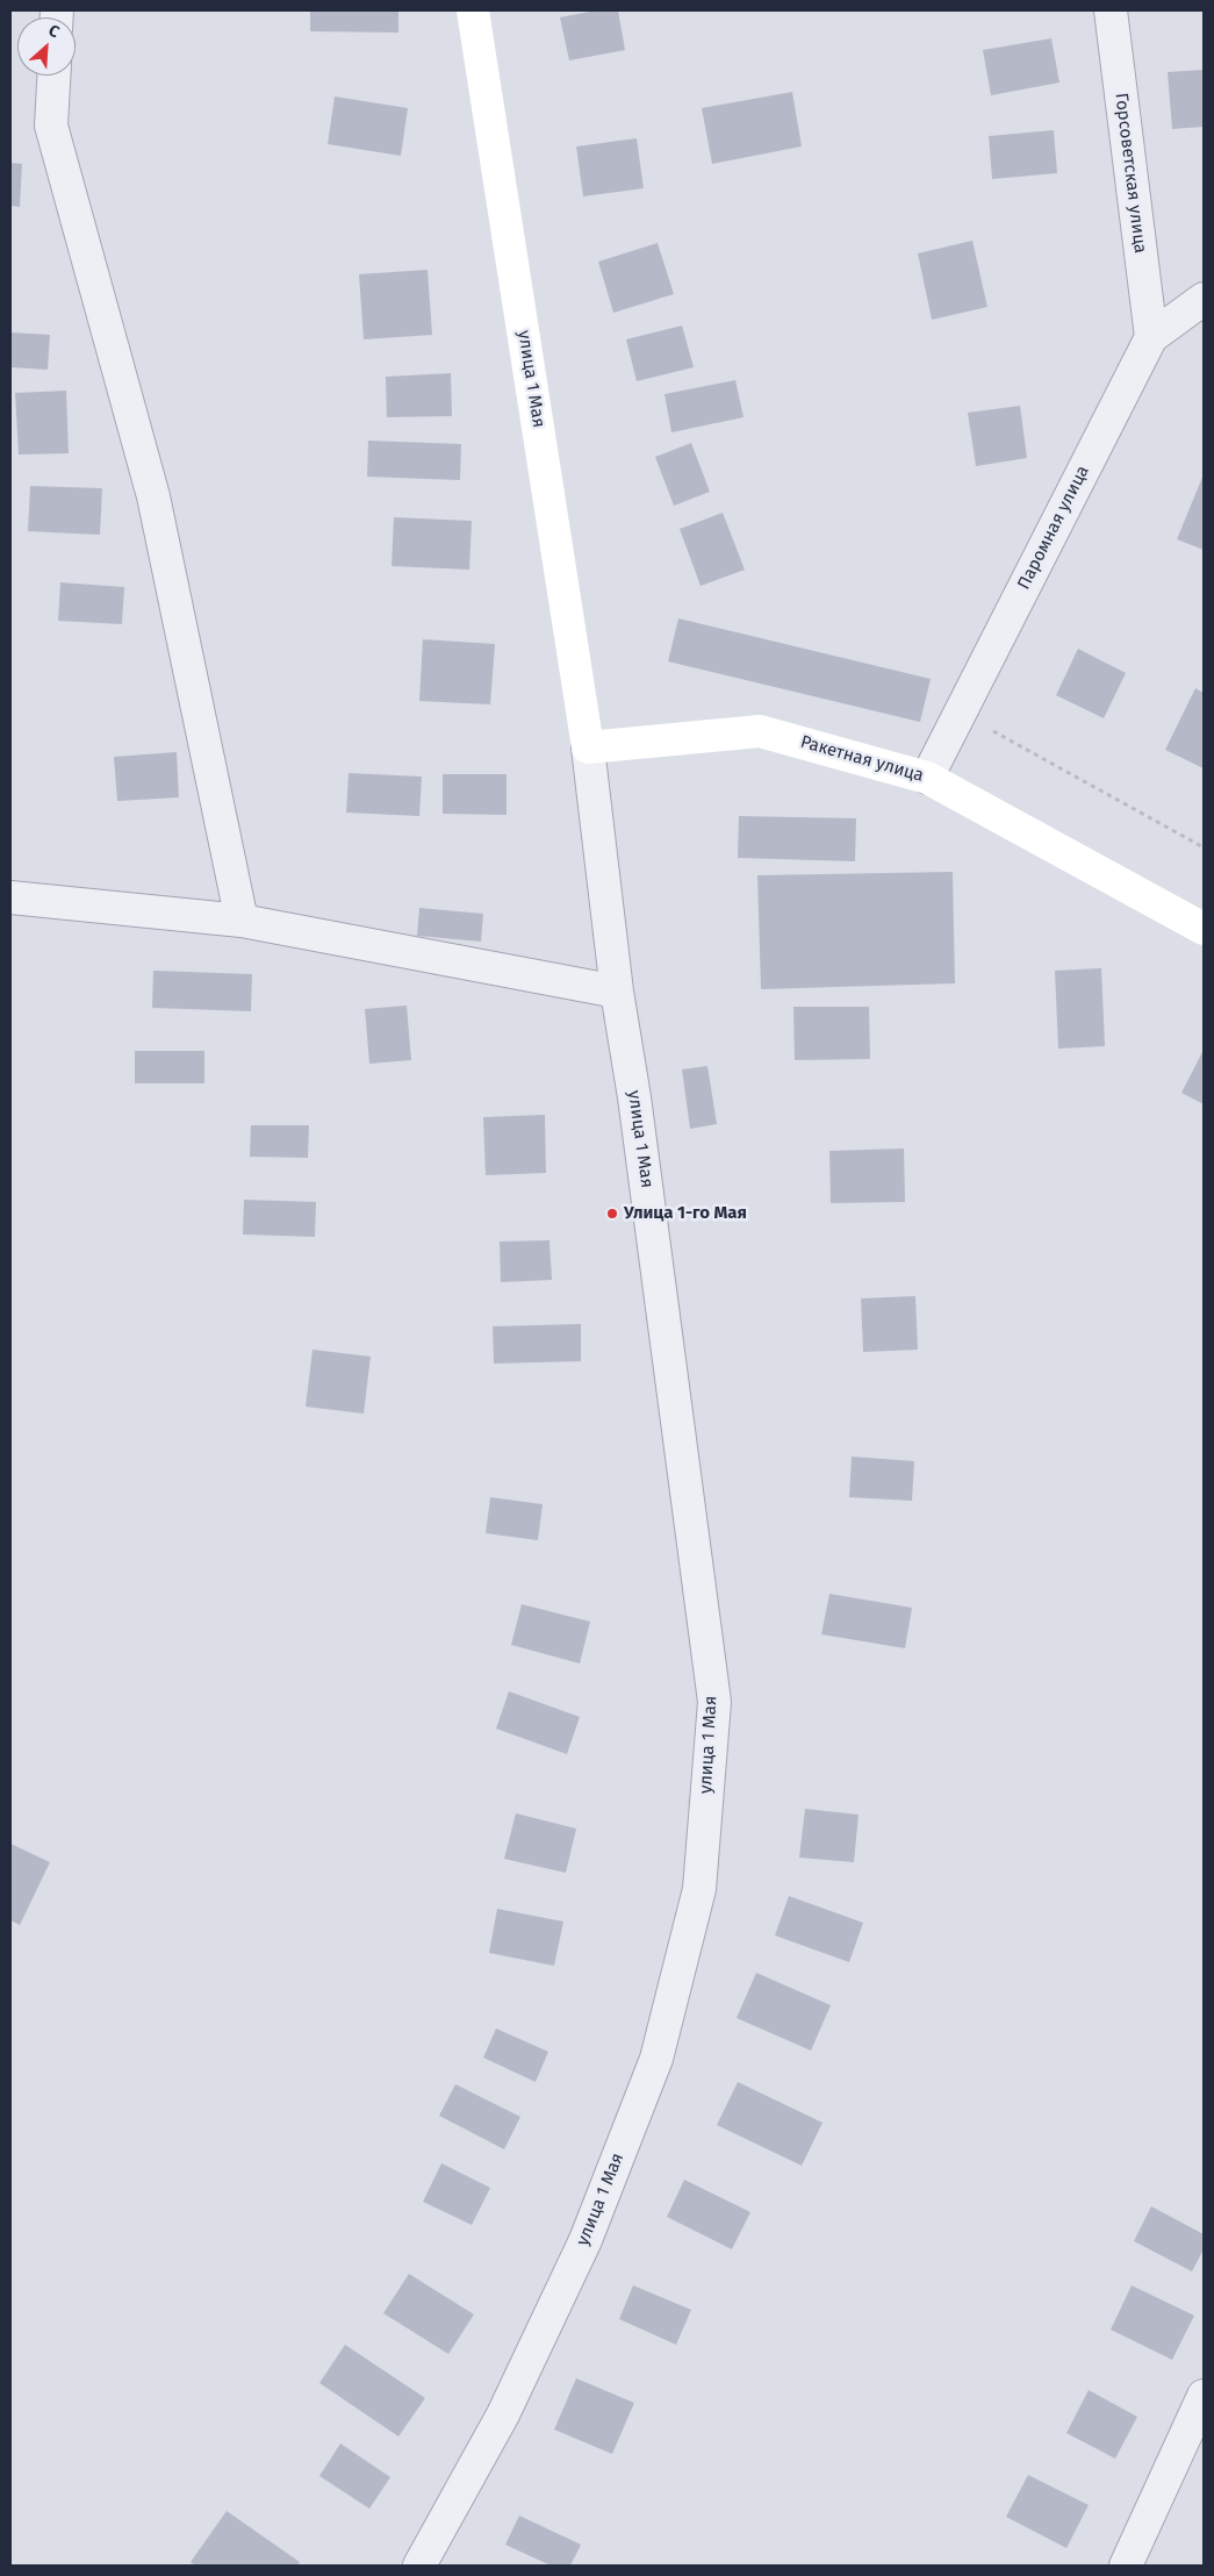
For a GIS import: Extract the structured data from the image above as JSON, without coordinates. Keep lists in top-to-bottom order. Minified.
{"streets":{"main road":["улица 1 Мая","Ракетная улица"],"street":["Горсоветская улица","Паромная улица"]},"crossings":[["Горсоветская улица","Паромная улица"],["улица 1 Мая","Ракетная улица"],["Паромная улица","Ракетная улица"]],"places":["Улица 1-го Мая"],"north":"top right"}
